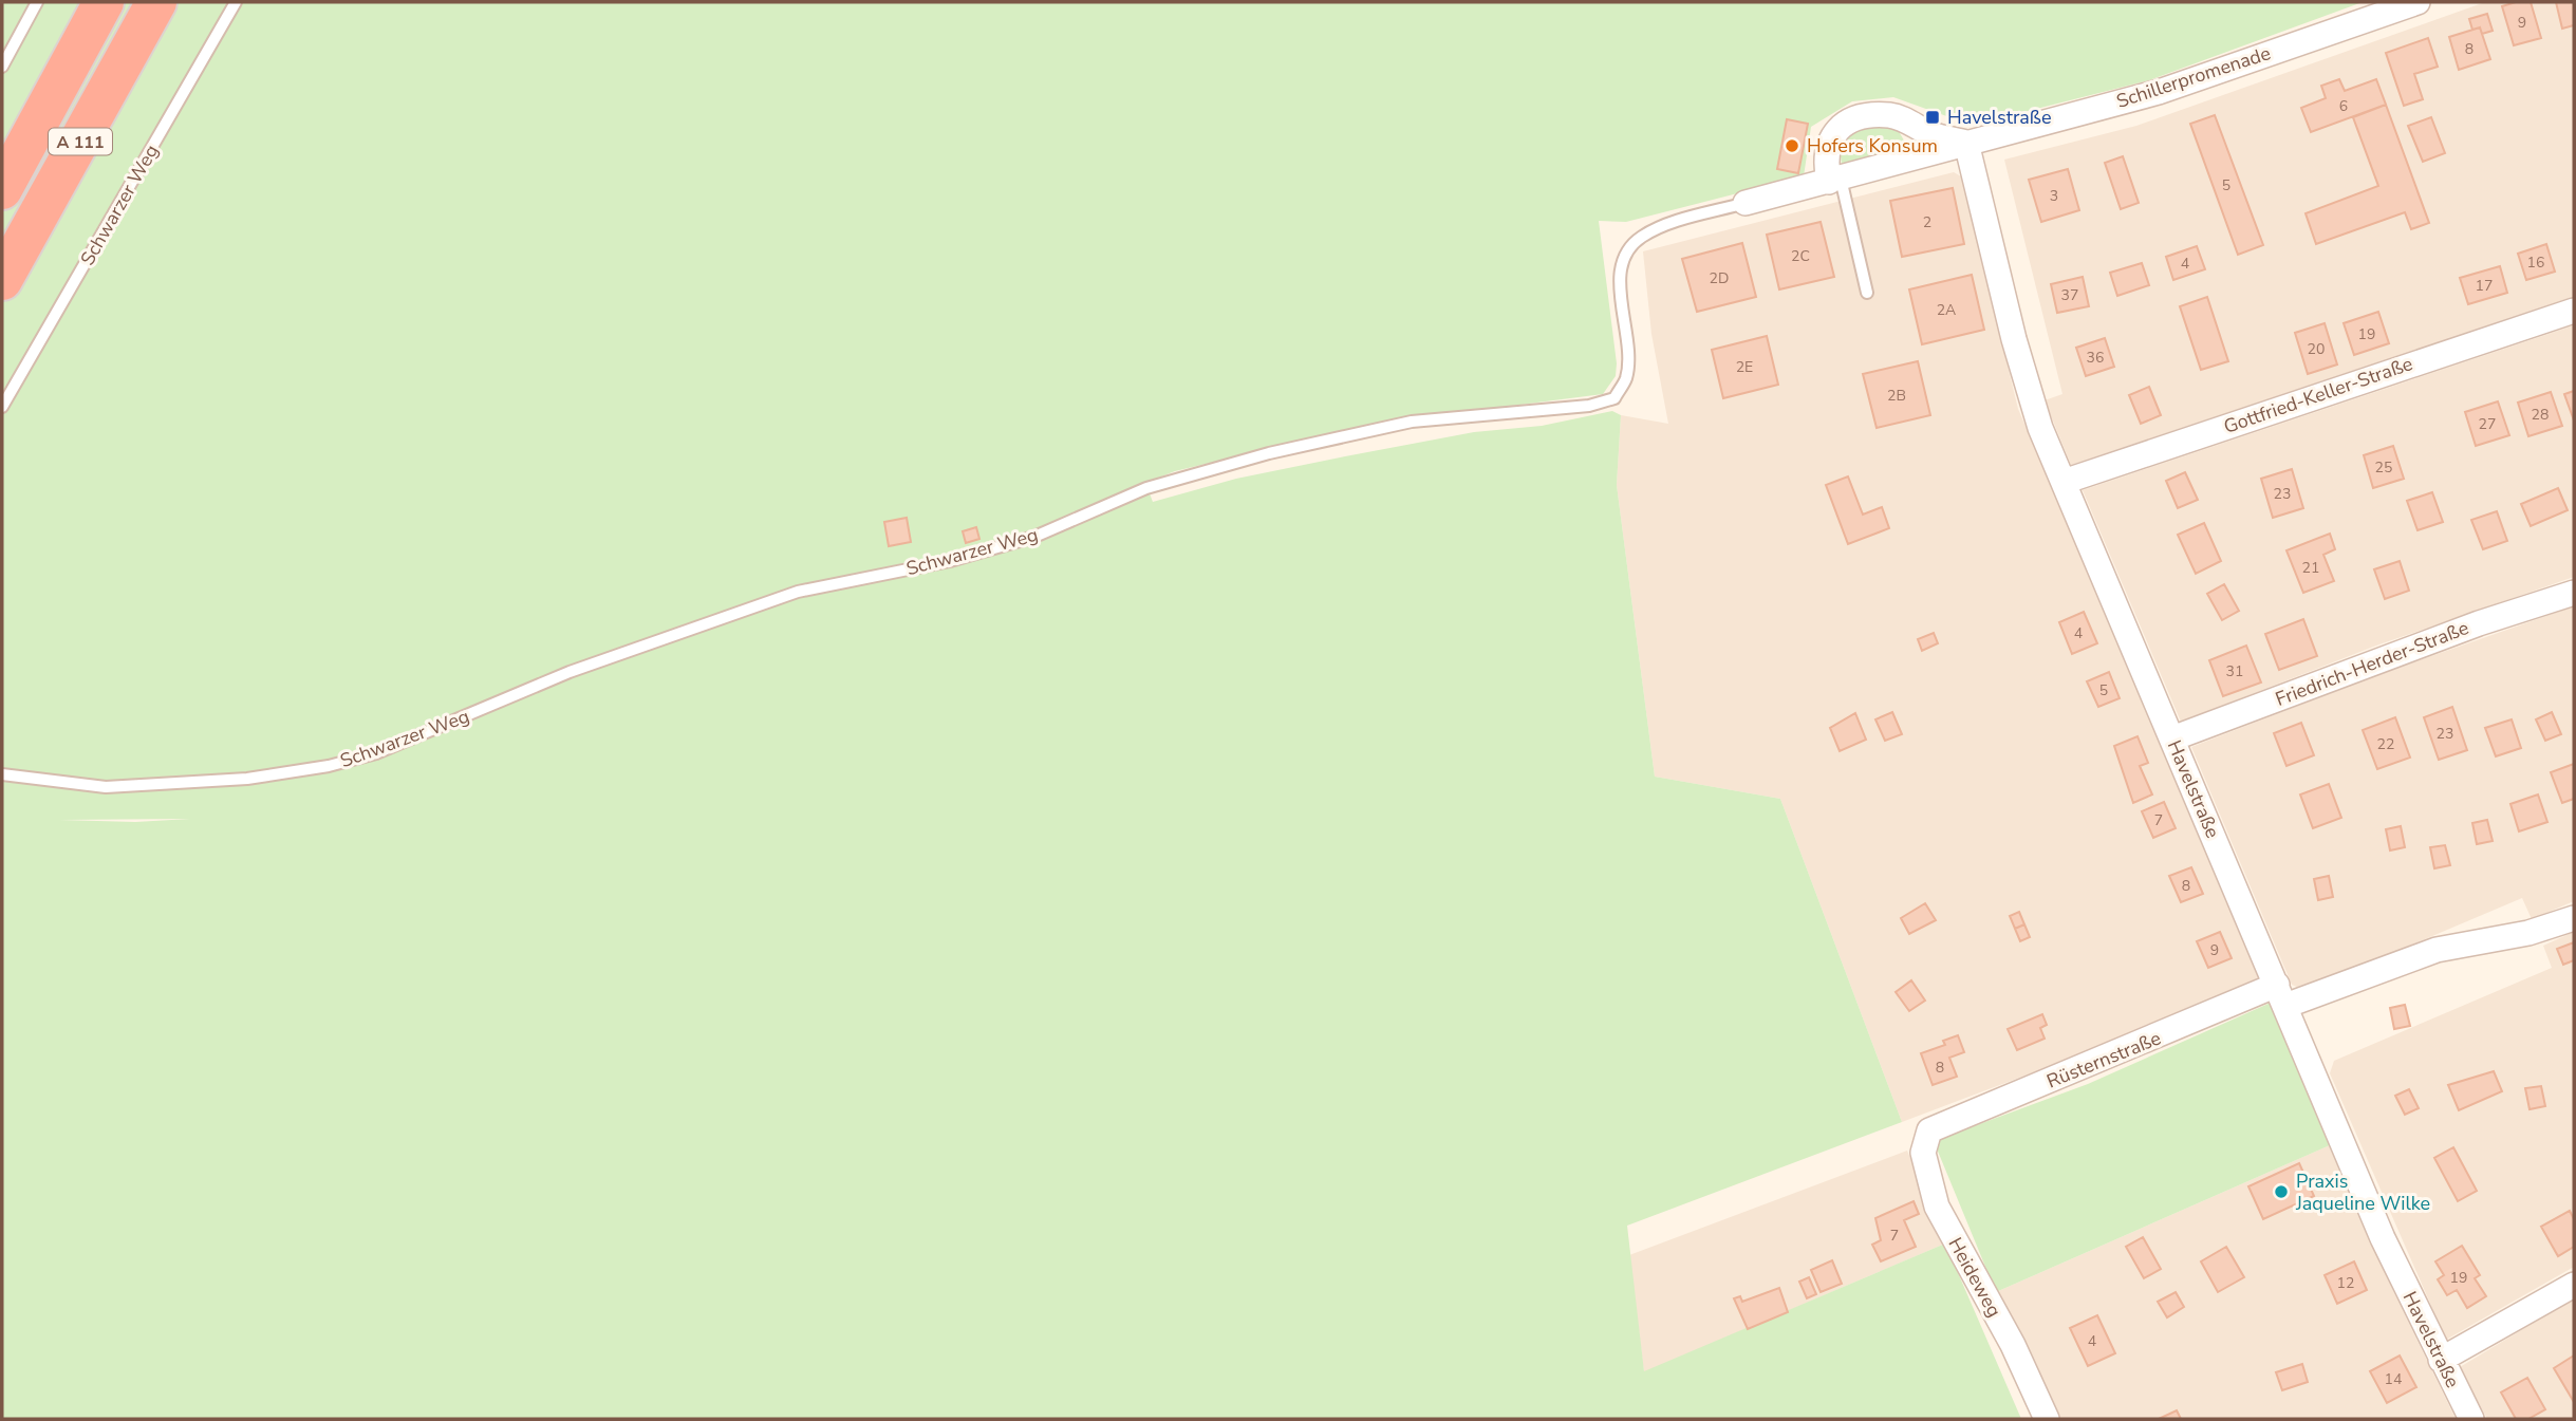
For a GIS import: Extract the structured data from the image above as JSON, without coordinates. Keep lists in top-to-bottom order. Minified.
{"streets":{"highway":["A 111"],"street":["Schillerpromenade","Schwarzer Weg","Gottfried-Keller-Straße","Friedrich-Herder-Straße","Havelstraße","Rüsternstraße","Heideweg"]},"crossings":[["Schillerpromenade","Schwarzer Weg"],["Schillerpromenade","Havelstraße"],["Gottfried-Keller-Straße","Havelstraße"],["Friedrich-Herder-Straße","Havelstraße"],["Havelstraße","Rüsternstraße"],["Rüsternstraße","Heideweg"]],"places":{"transit":["Havelstraße"],"other":["Hofers Konsum","Praxis Jaqueline Wilke"]},"house_numbers":["9","8","6","5","3","2","2C","16","4","2D","17","37","2A","19","20","36","2E","2B","28","27","25","23","21","4","31","5","23","22","7","8","9","8","7","19","12","4","14"]}
